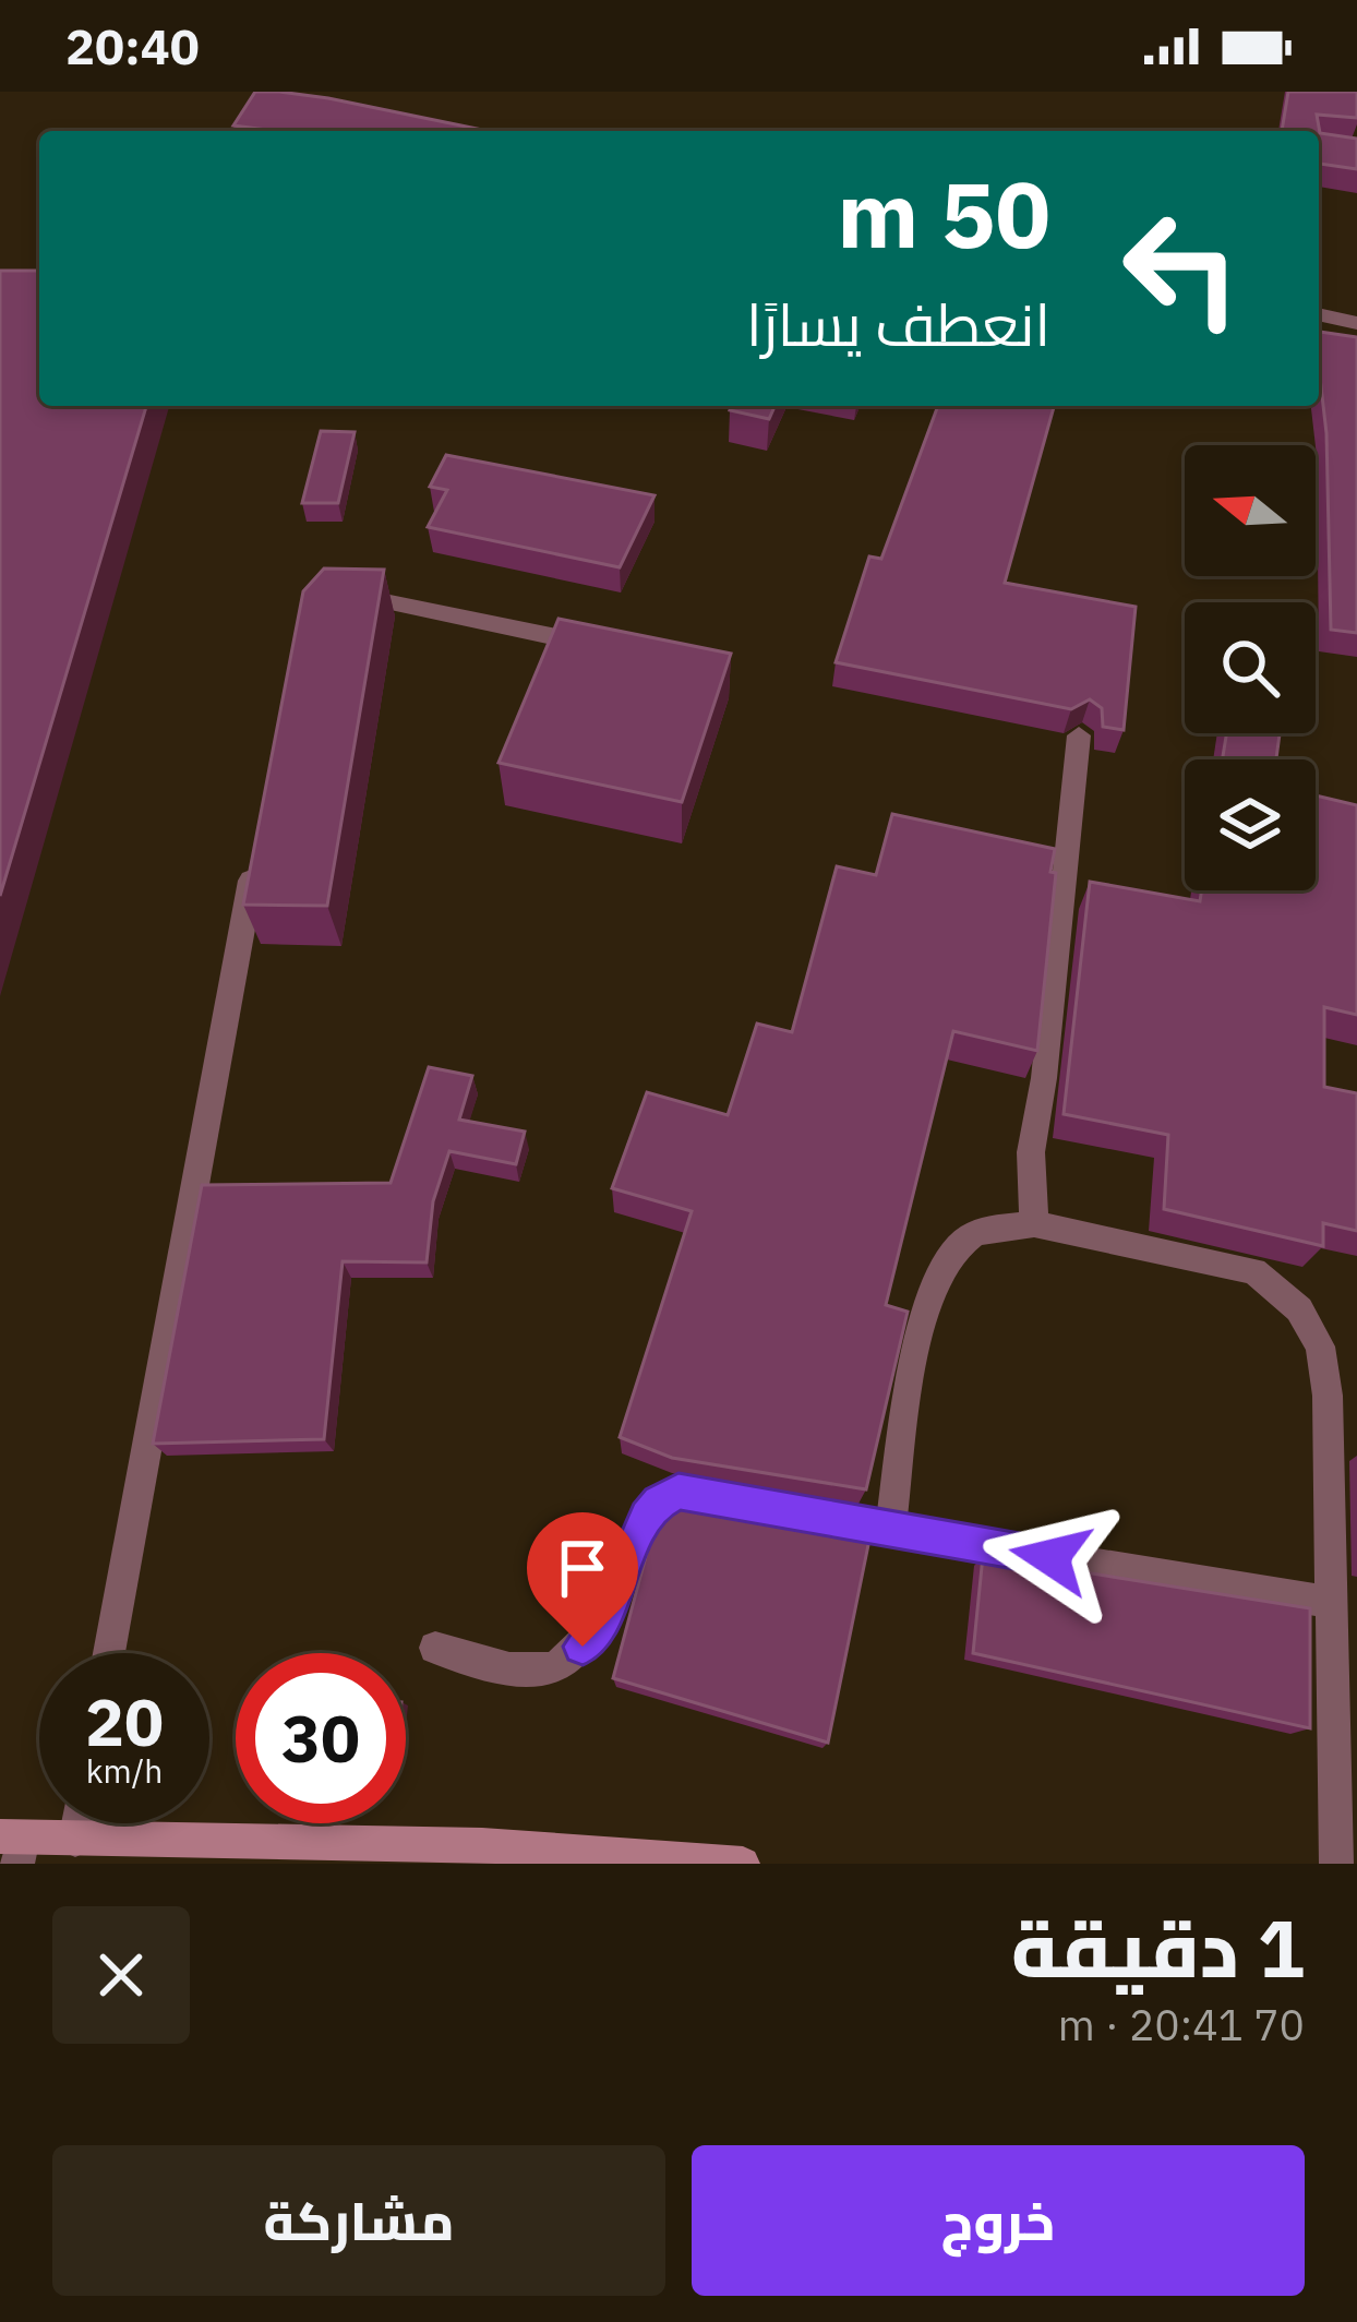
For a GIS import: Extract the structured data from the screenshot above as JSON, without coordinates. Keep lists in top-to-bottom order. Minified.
{"north":"left","page":{"status":"20:40","turn":["50 m","انعطف يسارًا"],"speed":"20 km/h","limit":"30","heading":["1 دقيقة","70 m · 20:41"],"buttons":["خروج","مشاركة"]}}
